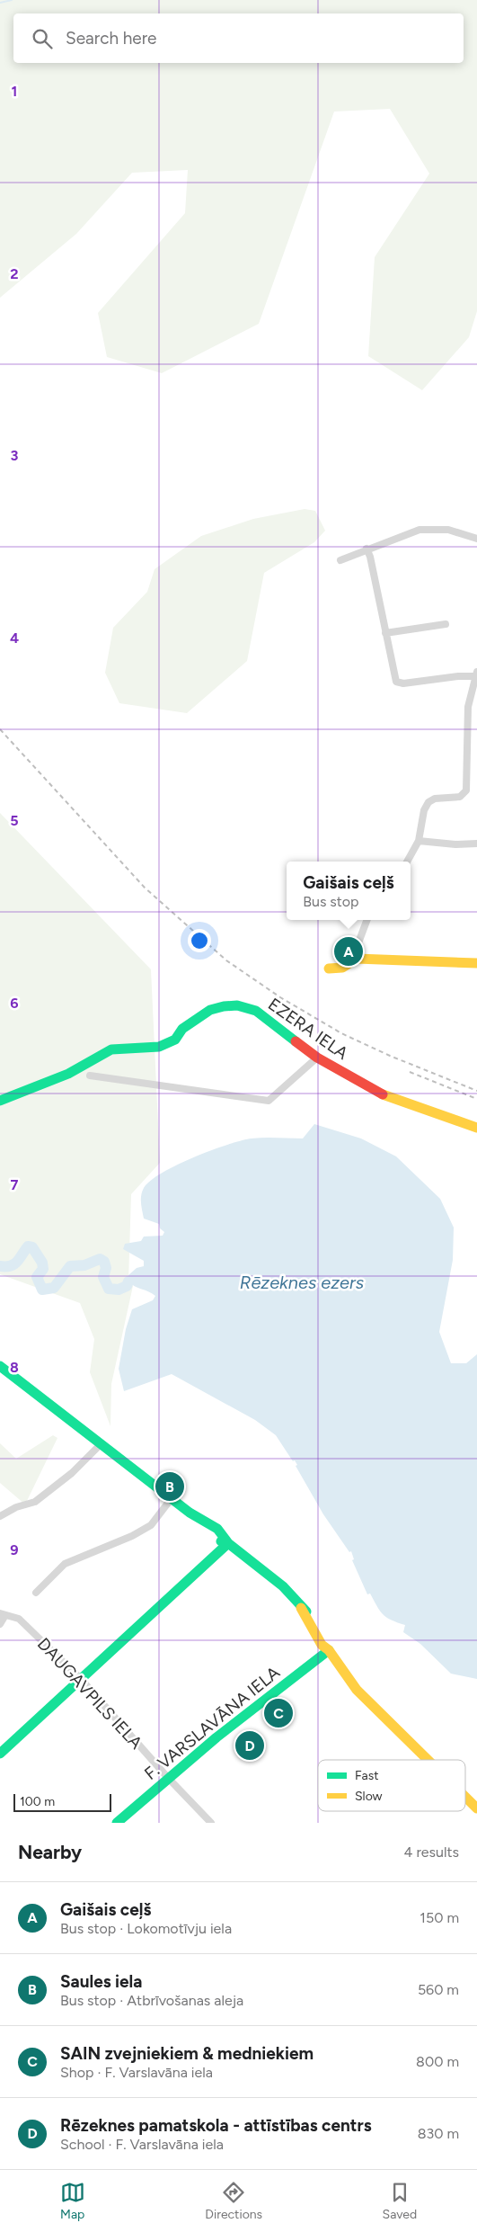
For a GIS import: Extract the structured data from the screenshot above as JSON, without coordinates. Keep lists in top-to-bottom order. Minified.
{"streets":{"street":["EZERA IELA","DAUGAVPILS IELA","F. VARSLAVĀNA IELA"]},"crossings":[["DAUGAVPILS IELA","F. VARSLAVĀNA IELA"]],"water":["Rēzeknes ezers"],"legend":["Fast","Slow"],"scale_bar":"100 m","page":{"search":"Search here","popup":["Gaišais ceļš","Bus stop"],"pins":["A","B","C","D"],"scale":"100 m","heading":["Nearby","4 results"],"list":[{"mark":"A","name":"Gaišais ceļš","note":"Bus stop · Lokomotīvju iela","value":"150 m"},{"mark":"B","name":"Saules iela","note":"Bus stop · Atbrīvošanas aleja","value":"560 m"},{"mark":"C","name":"SAIN zvejniekiem & medniekiem","note":"Shop · F. Varslavāna iela","value":"800 m"},{"mark":"D","name":"Rēzeknes pamatskola - attīstības centrs","note":"School · F. Varslavāna iela","value":"830 m"}],"nav":["Map","Directions","Saved"]},"grid":{"rows":["1","2","3","4","5","6","7","8","9"]}}
